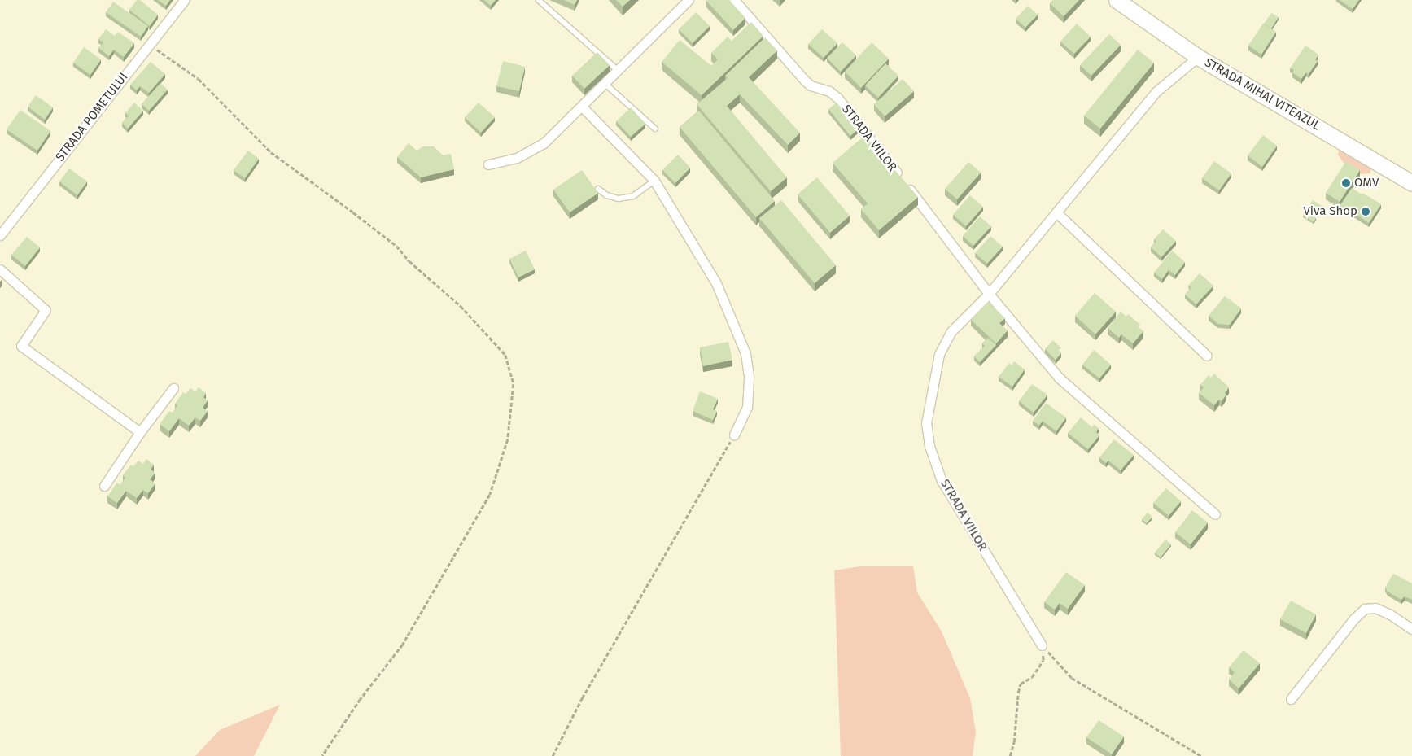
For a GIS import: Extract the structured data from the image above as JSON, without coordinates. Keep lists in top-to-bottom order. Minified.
{"streets":{"highway":["STRADA MIHAI VITEAZUL"],"street":["STRADA POMETULUI","STRADA VIILOR"]},"crossings":[["STRADA MIHAI VITEAZUL","STRADA VIILOR"]],"places":["OMV","Viva Shop"]}
